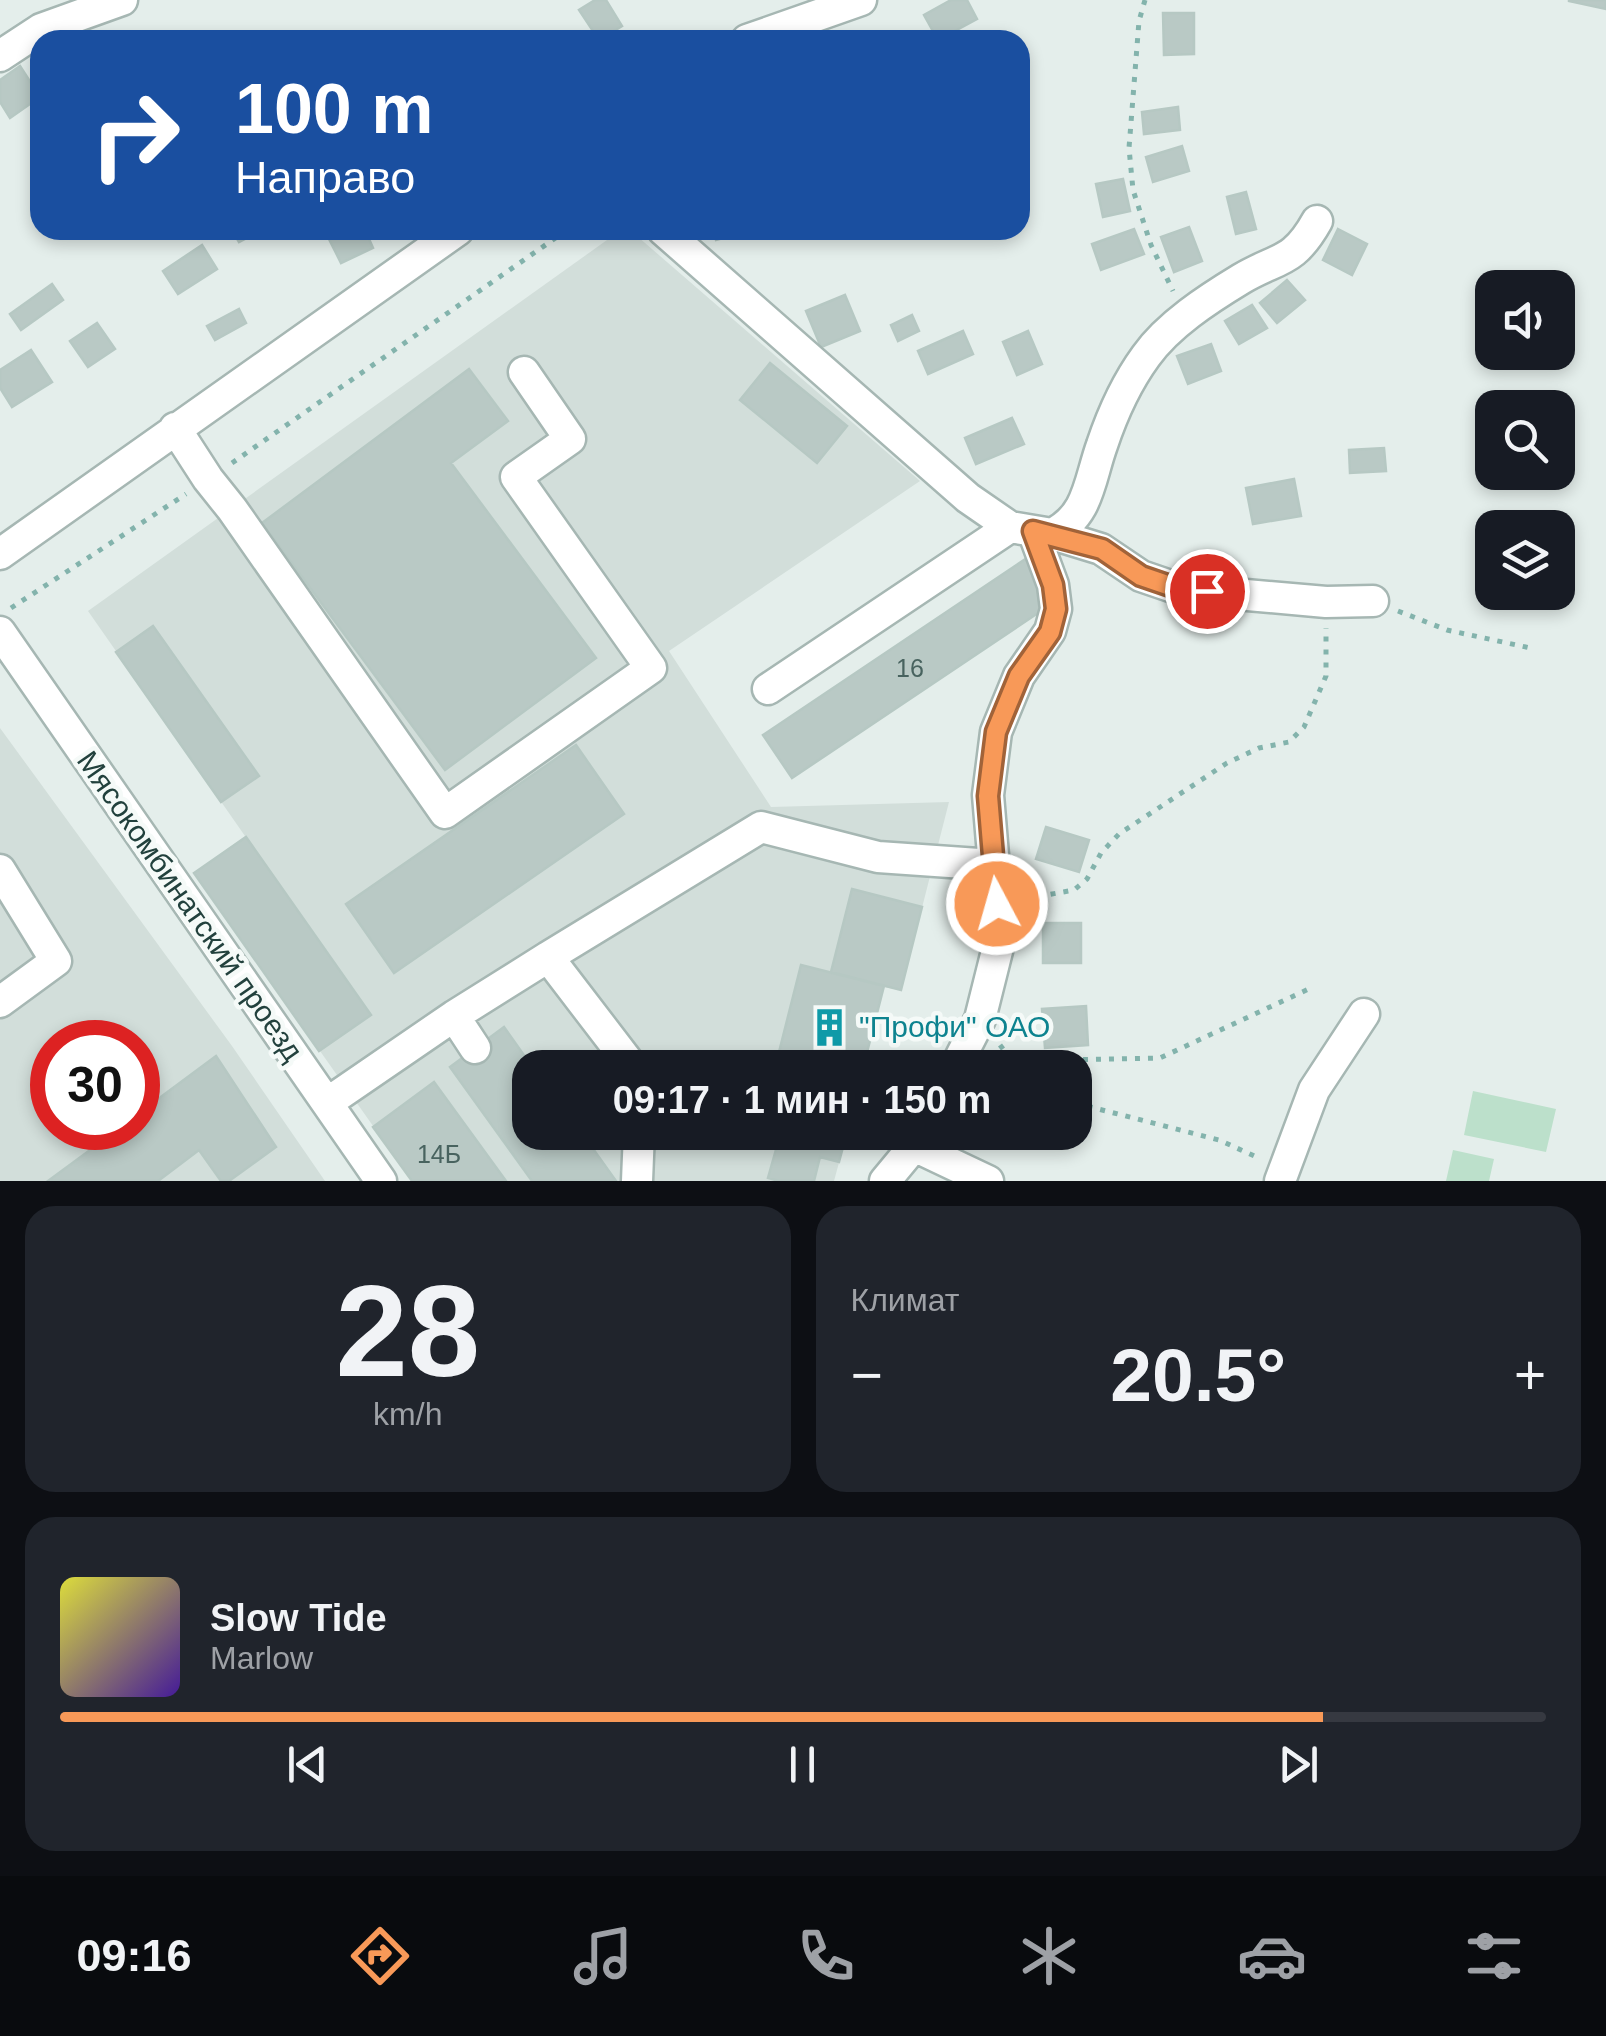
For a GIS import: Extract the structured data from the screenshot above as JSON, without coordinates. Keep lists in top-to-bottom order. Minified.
{"streets":{"street":["Мясокомбинатский проезд"]},"places":{"building":["\"Профи\" ОАО"]},"house_numbers":["16","14Б"],"page":{"turn":["100 m","Направо"],"limit":"30","trip":"09:17 · 1 мин · 150 m","tile":[["28","km/h"],"Климат"],"heat":["−","20.5°","+"],"song":["Slow Tide","Marlow"],"tabs":"09:16"}}
